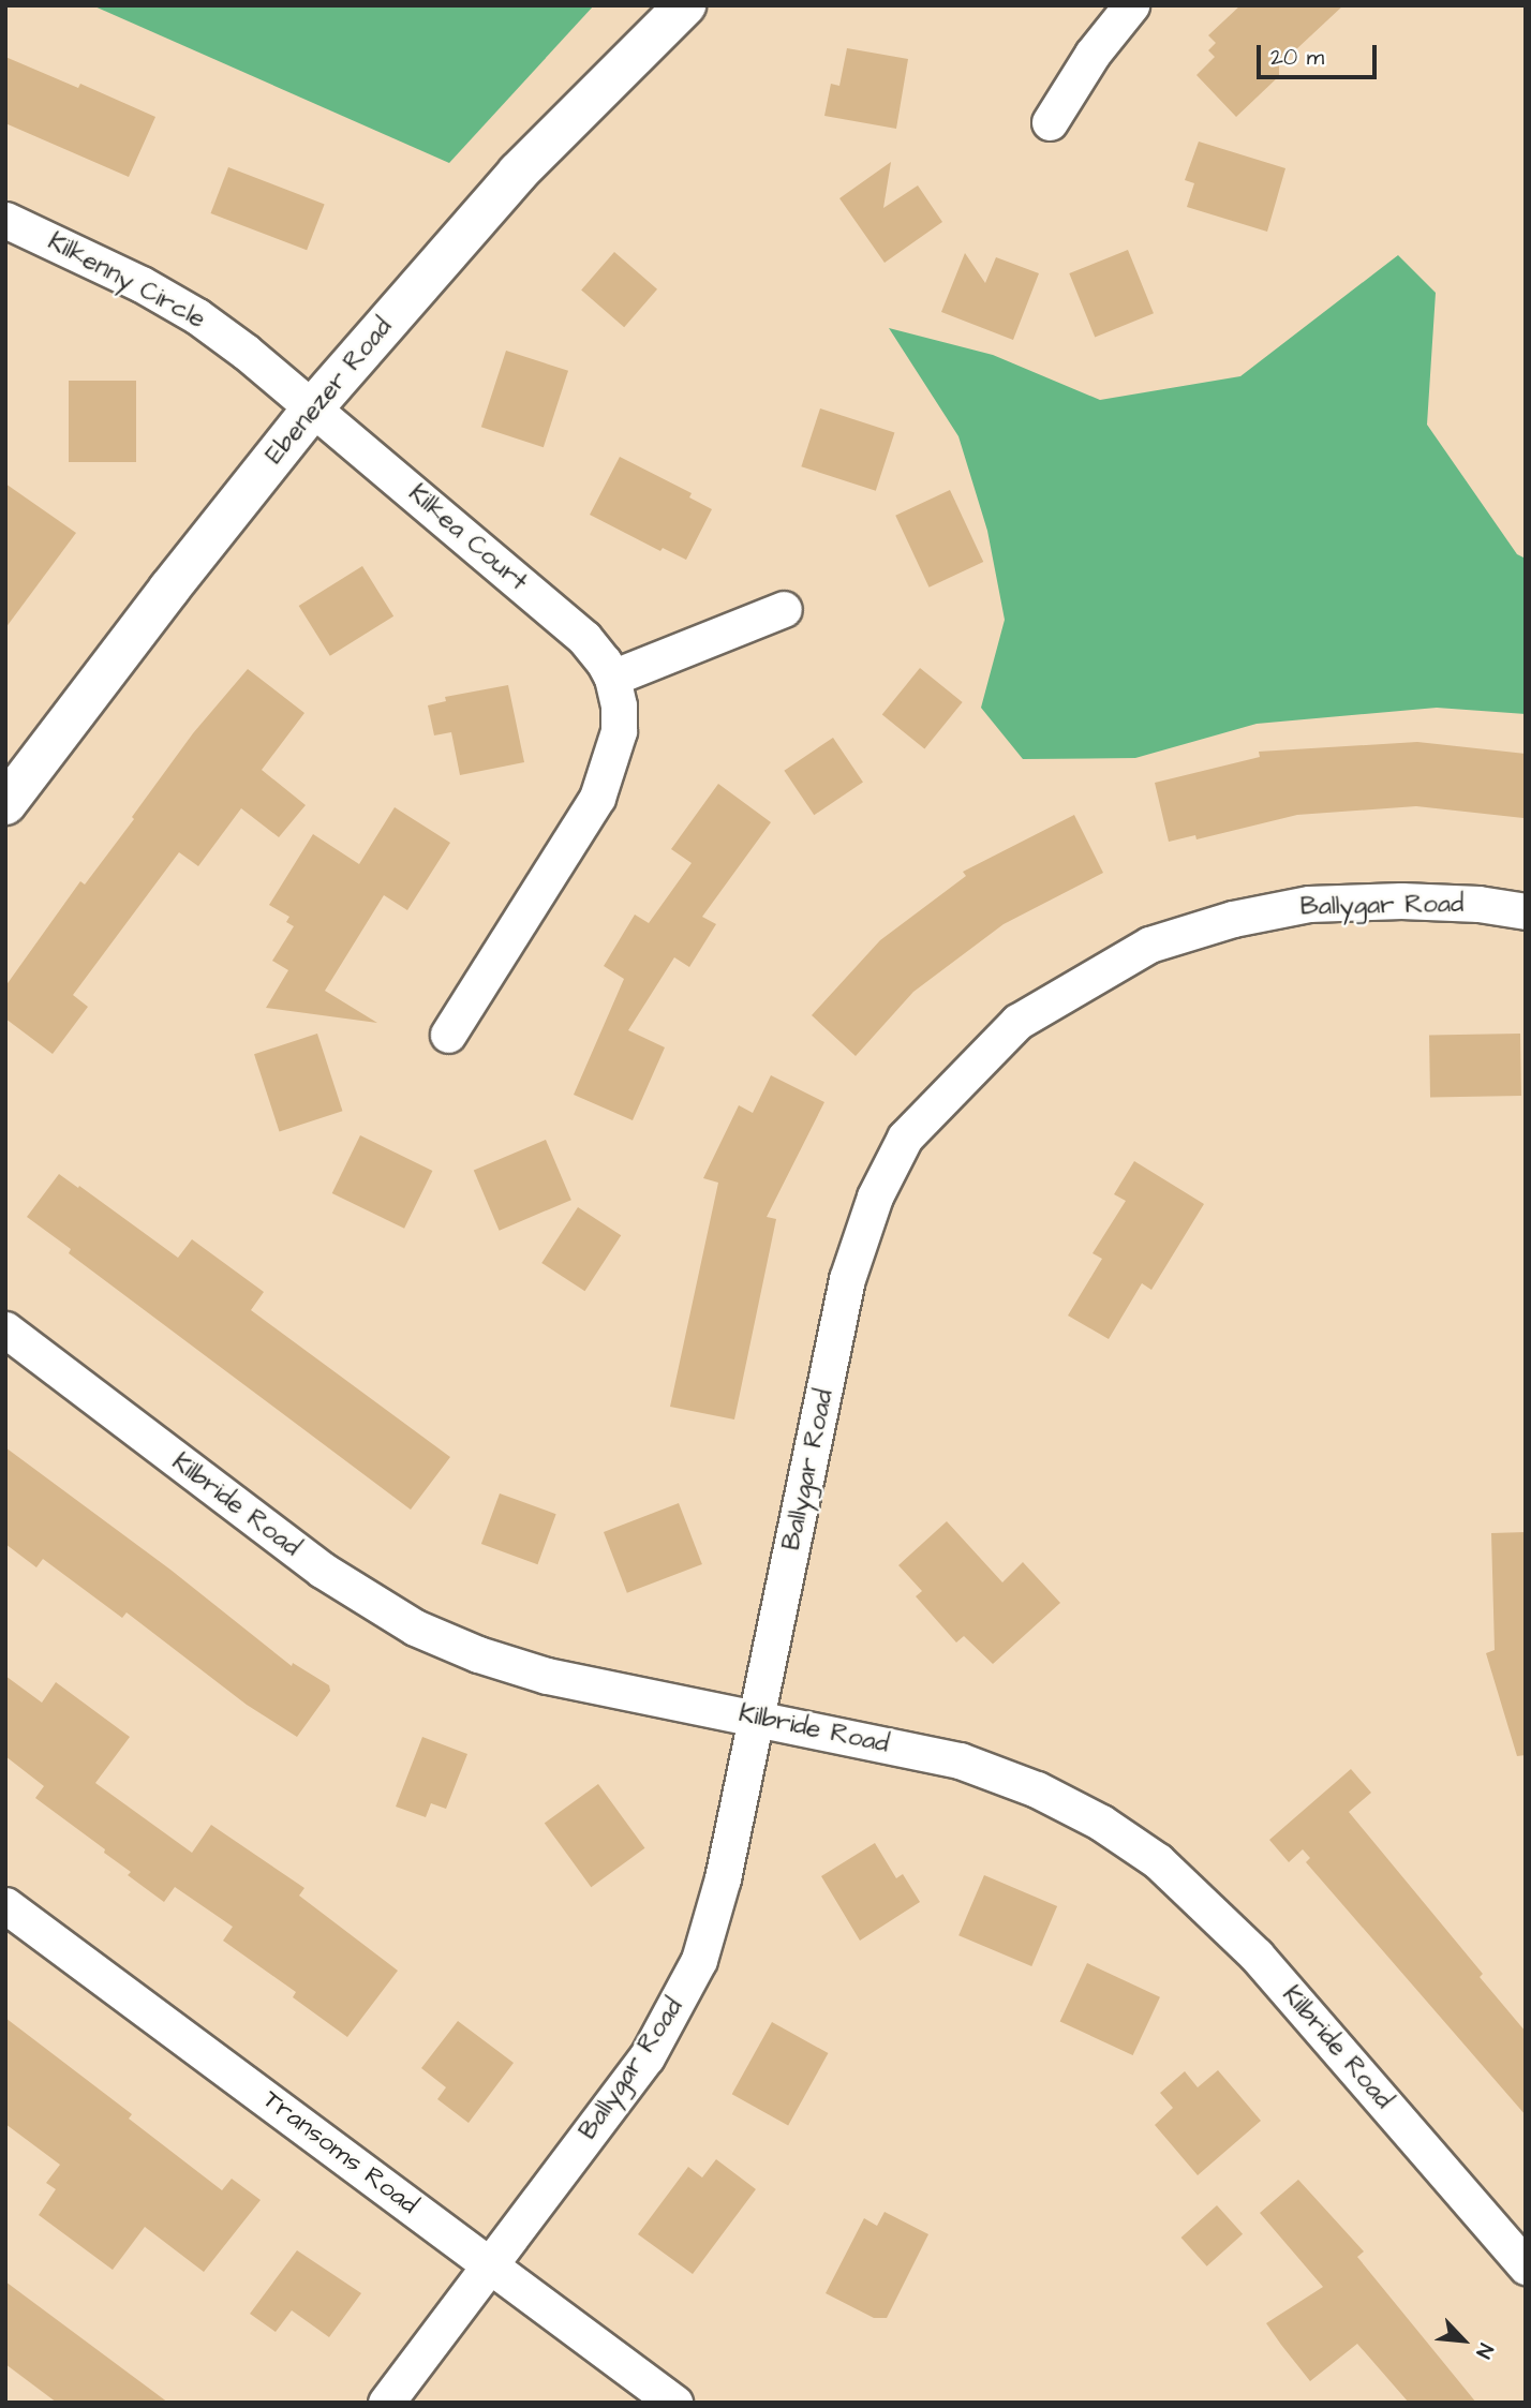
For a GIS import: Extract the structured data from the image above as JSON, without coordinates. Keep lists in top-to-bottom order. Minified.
{"streets":{"street":["Kilkenny Circle","Ebenezer Road","Kilkea Court","Ballygar Road","Kilbride Road","Transoms Road"]},"crossings":[["Kilkenny Circle","Ebenezer Road"],["Kilkenny Circle","Kilkea Court"],["Ebenezer Road","Kilkea Court"],["Ballygar Road","Kilbride Road"],["Ballygar Road","Transoms Road"]],"scale_bar":"20 m","north":"bottom right"}
